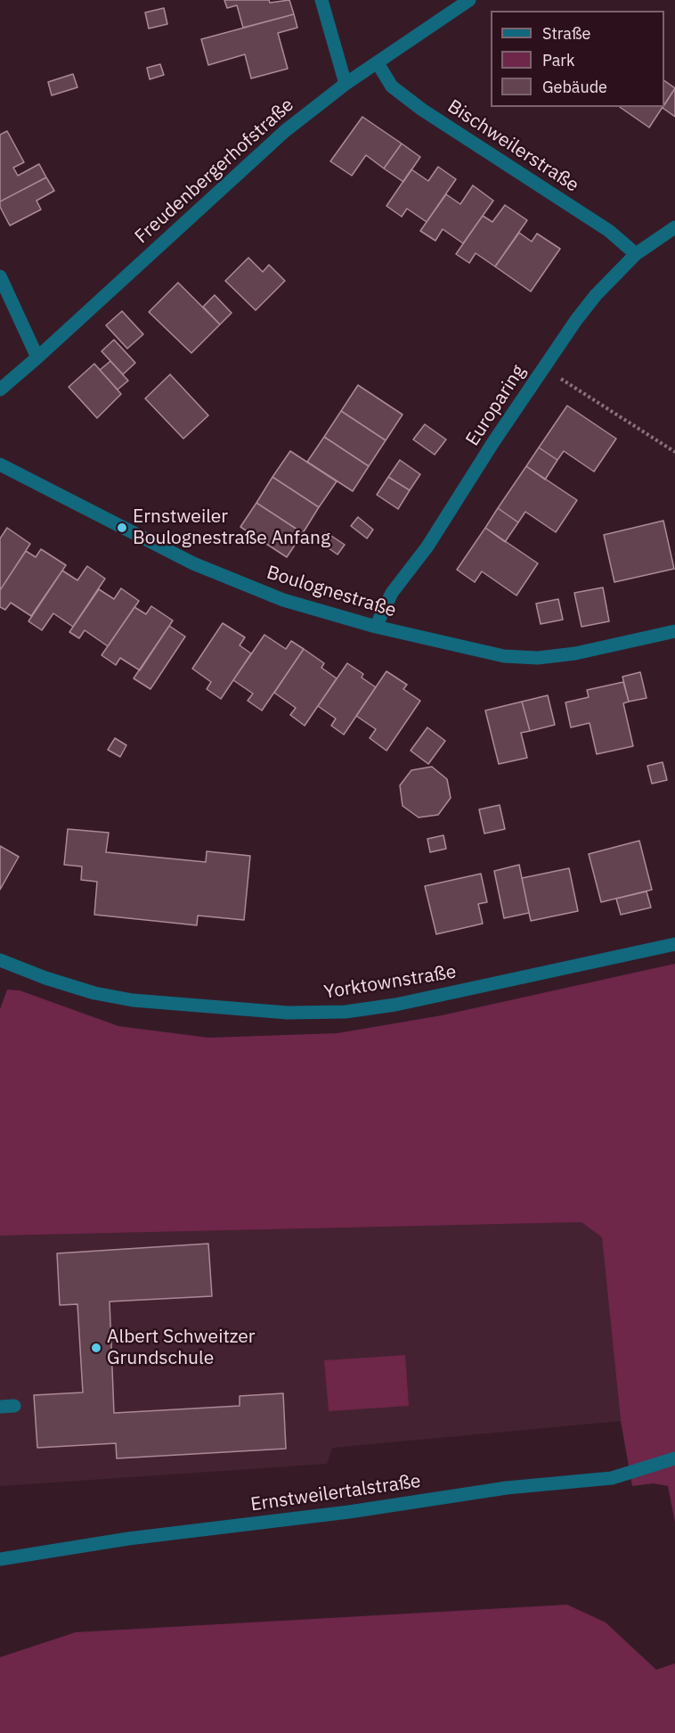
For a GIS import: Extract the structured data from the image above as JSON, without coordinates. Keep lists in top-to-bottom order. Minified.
{"streets":{"street":["Bischweilerstraße","Freudenbergerhofstraße","Europaring","Boulognestraße","Yorktownstraße","Ernstweilertalstraße"]},"crossings":[["Bischweilerstraße","Freudenbergerhofstraße"],["Bischweilerstraße","Europaring"],["Europaring","Boulognestraße"]],"places":["Ernstweiler Boulognestraße Anfang","Albert Schweitzer Grundschule"],"legend":["Straße","Park","Gebäude"]}
